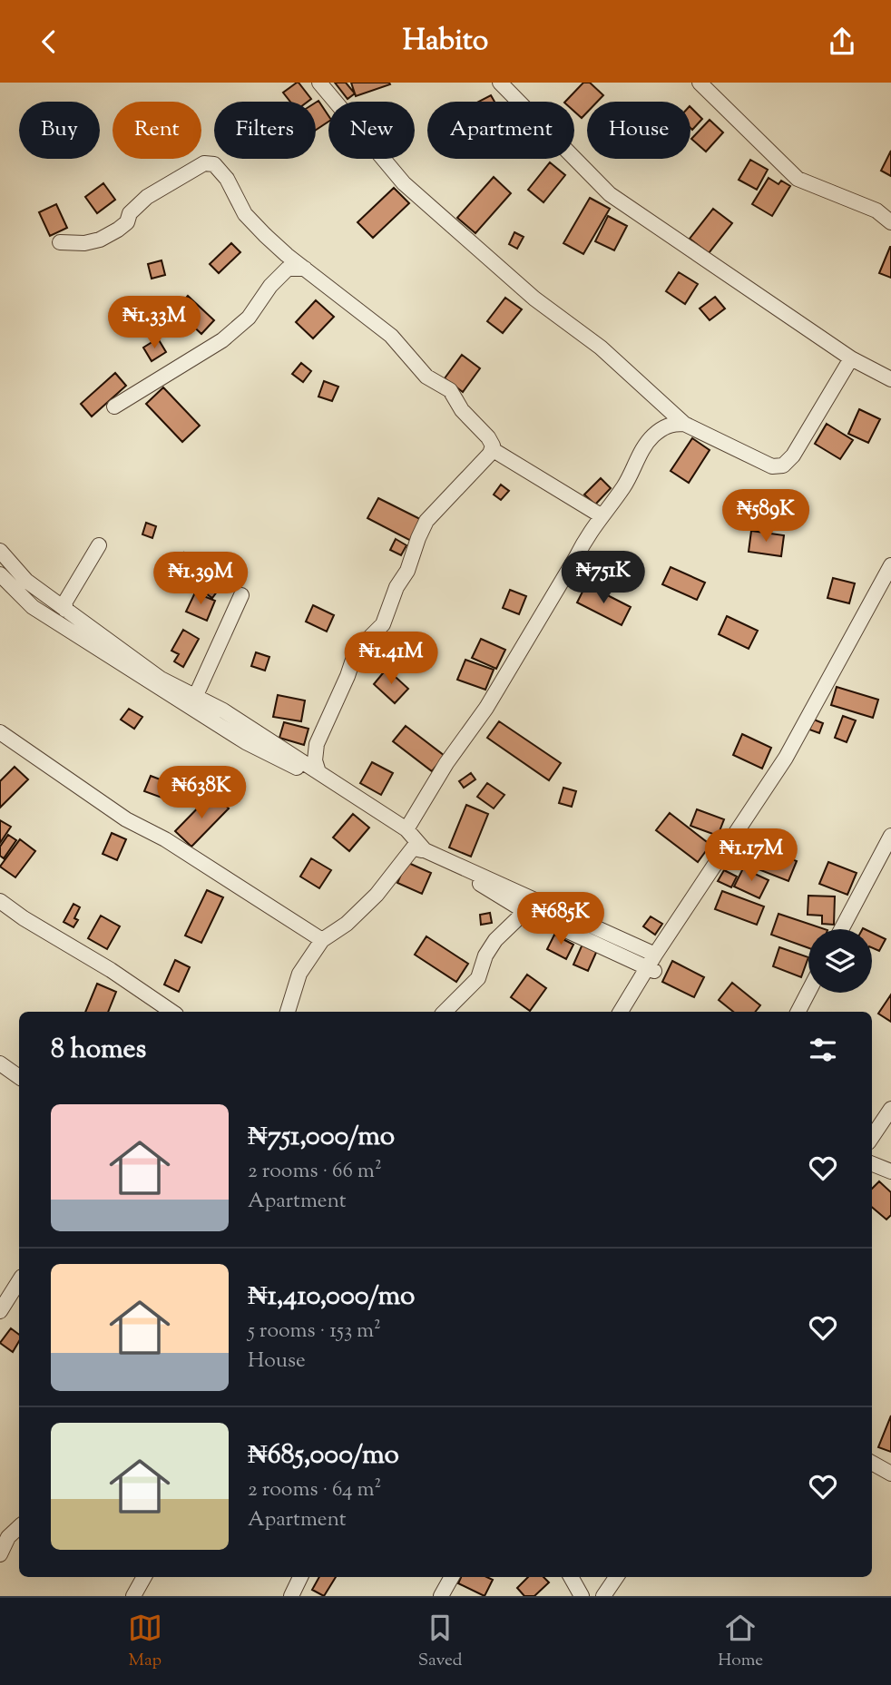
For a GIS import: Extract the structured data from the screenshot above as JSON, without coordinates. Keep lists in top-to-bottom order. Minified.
{"page":{"header":"Habito","chip":["Buy","Rent","Filters","New","Apartment","House"],"price":["₦1.33M","₦589K","₦751K","₦1.39M","₦1.41M","₦638K","₦1.17M","₦685K"],"heading":"8 homes","list":[{"name":"₦751,000/mo","note":"2 rooms · 66 m² · Apartment"},{"name":"₦1,410,000/mo","note":"5 rooms · 153 m² · House"},{"name":"₦685,000/mo","note":"2 rooms · 64 m² · Apartment"}],"tabs":["Map","Saved","Home"]}}
